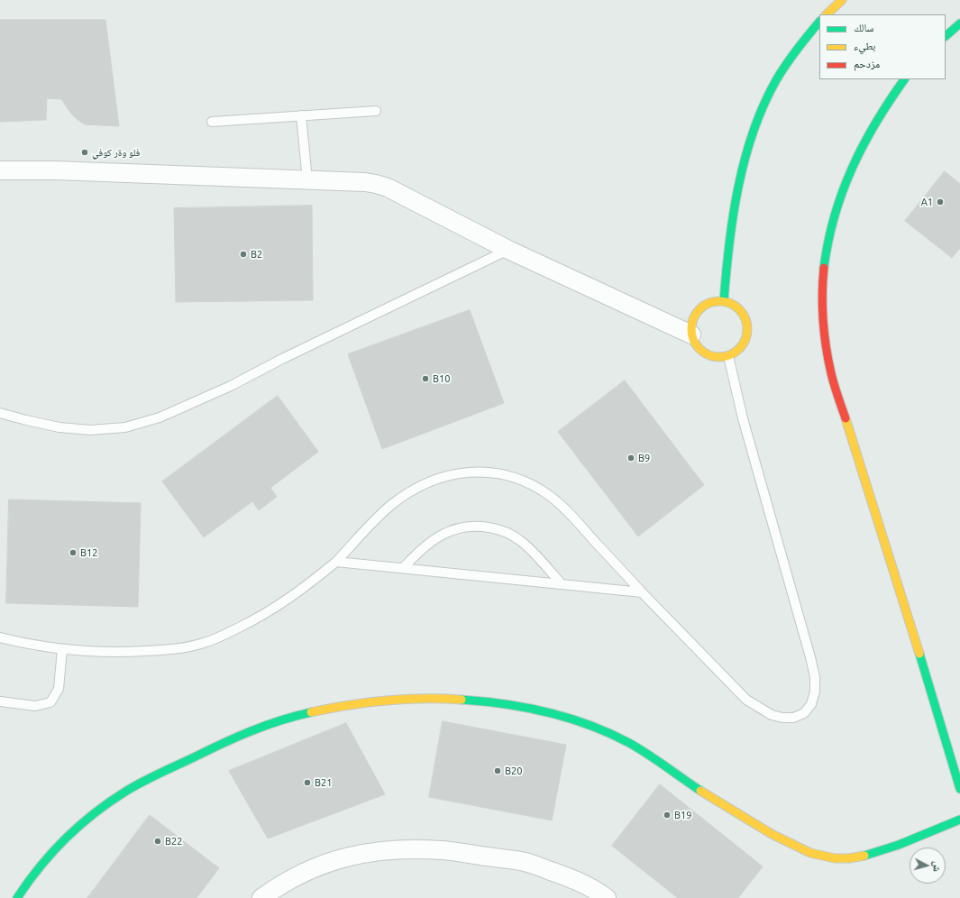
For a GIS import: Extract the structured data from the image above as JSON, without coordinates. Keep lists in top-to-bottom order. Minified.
{"places":["فلو وةر كوفي","A1","B2","B10","B9","B12","B20","B21","B19","B22"],"legend":["سالك","بطيء","مزدحم"],"north":"right"}
